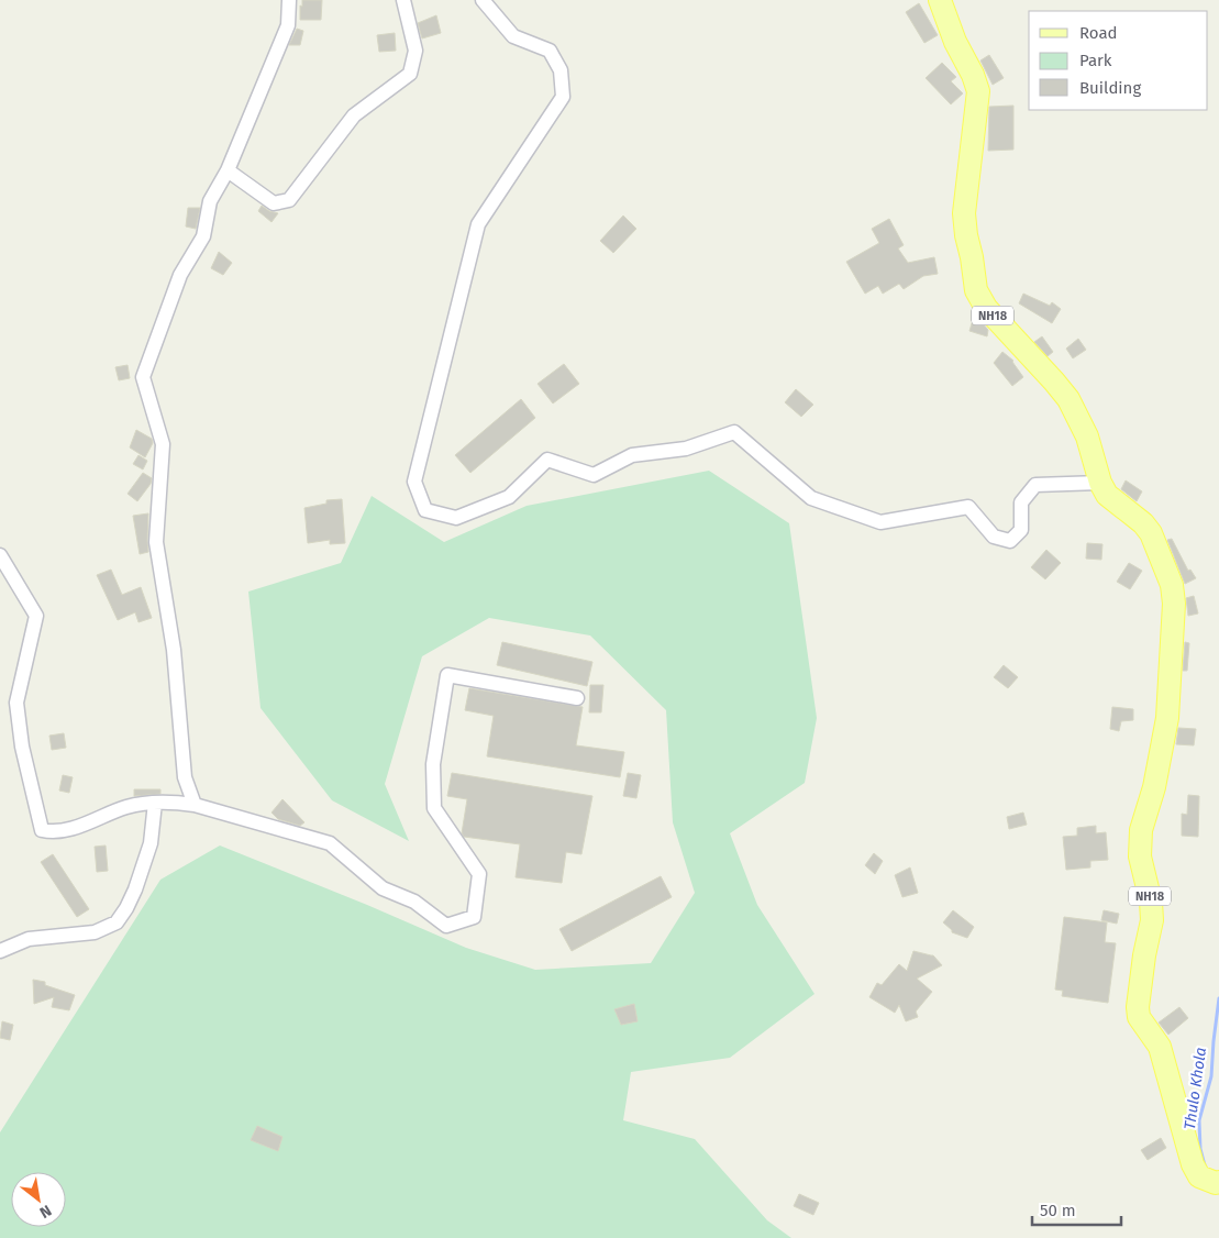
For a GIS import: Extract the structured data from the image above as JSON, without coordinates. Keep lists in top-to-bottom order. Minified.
{"streets":{"main road":["NH18"]},"water":["Thulo Khola"],"legend":["Road","Park","Building"],"scale_bar":"50 m","north":"bottom right"}
